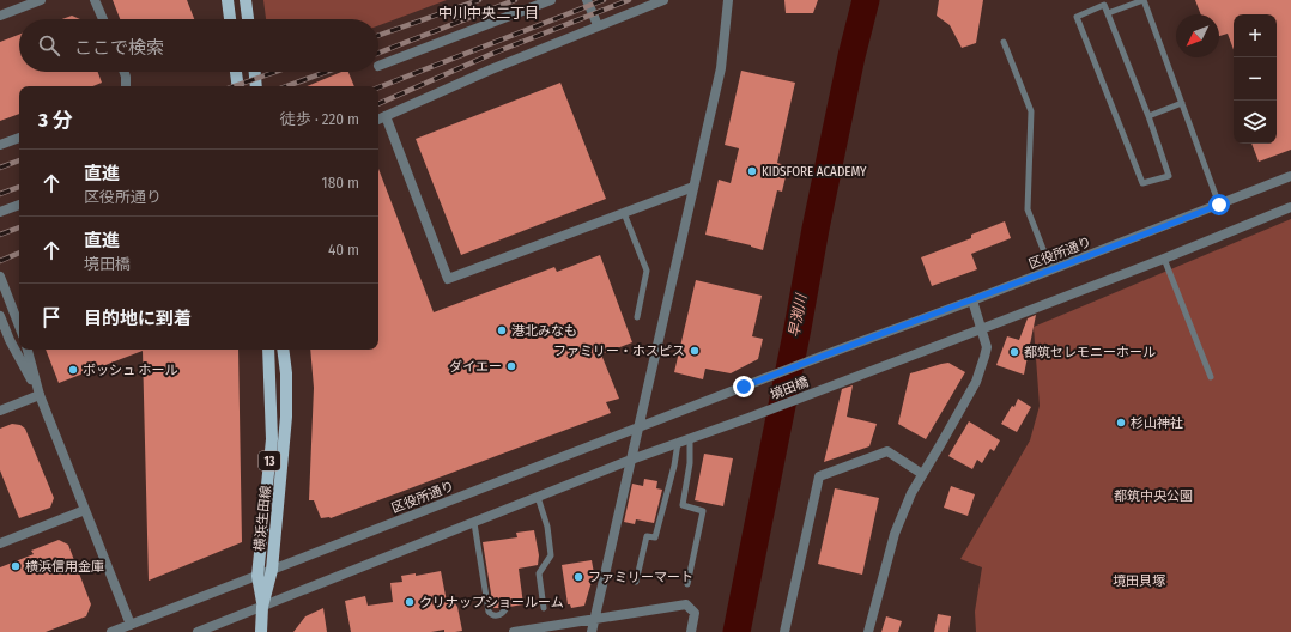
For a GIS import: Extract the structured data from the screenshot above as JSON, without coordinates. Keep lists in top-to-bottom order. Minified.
{"streets":{"main road":["13","横浜生田線"],"street":["区役所通り","境田橋"]},"crossings":[["区役所通り","境田橋"],["区役所通り","横浜生田線"]],"districts":["中川中央二丁目"],"water":["早渕川"],"parks":["都筑中央公園","境田貝塚"],"places":["KIDSFORE ACADEMY","港北みなも","ファミリー・ホスピス","都筑セレモニーホール","ダイエー","ボッシュ ホール","杉山神社","横浜信用金庫","ファミリーマート","クリナップショールーム"],"north":"bottom left","page":{"map_buttons":["+","−"],"search":"ここで検索","heading":["3 分","徒歩 · 220 m"],"list":[["直進","区役所通り","180 m"],["直進","境田橋","40 m"],"目的地に到着"]}}
